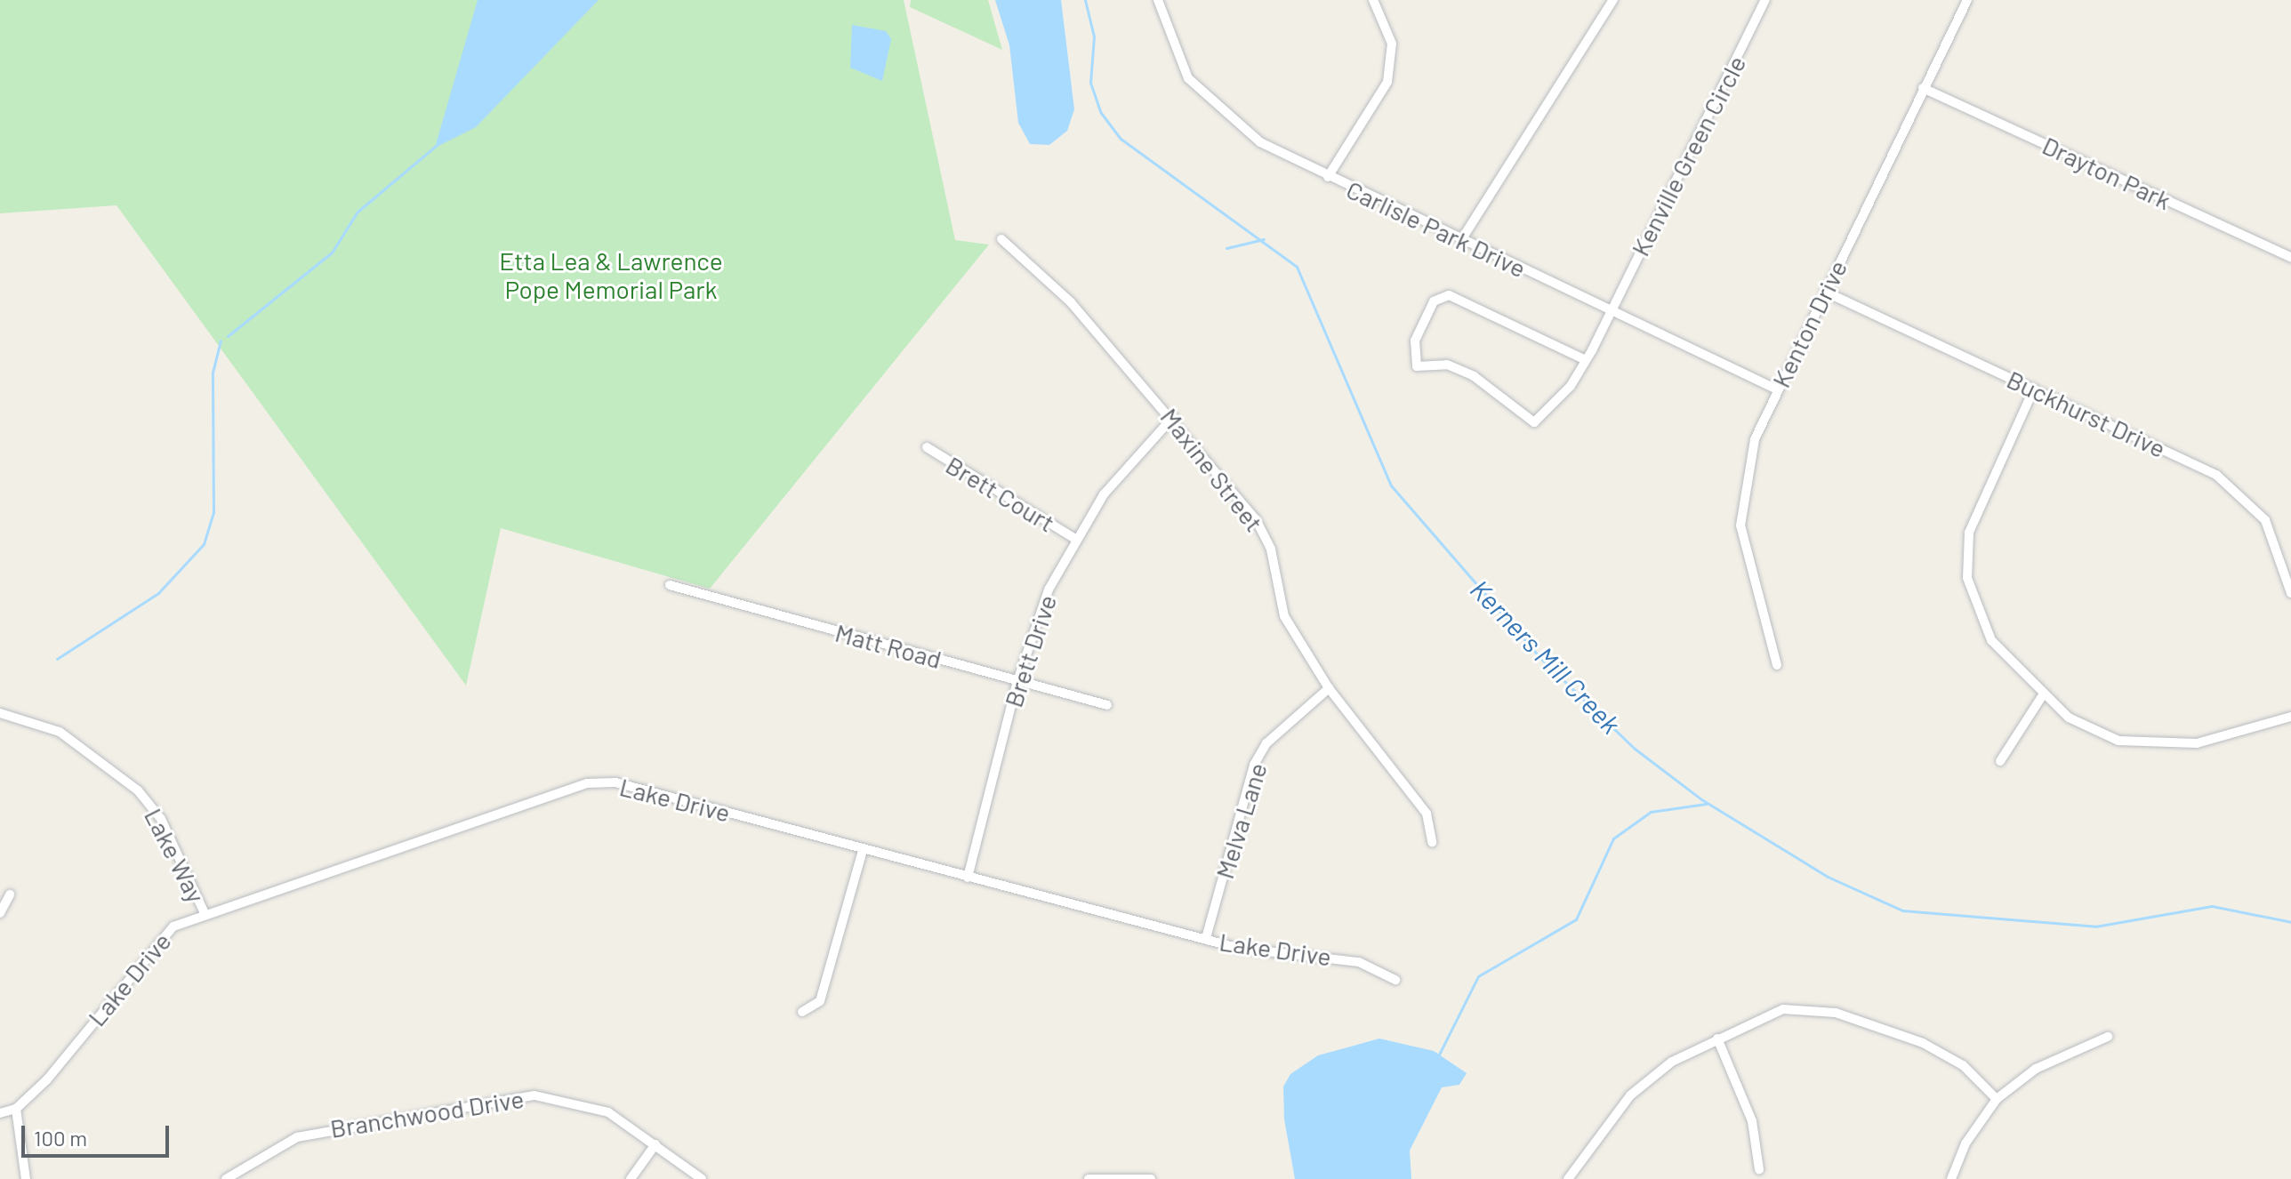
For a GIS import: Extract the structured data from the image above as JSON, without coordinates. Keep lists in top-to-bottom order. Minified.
{"streets":{"street":["Kenville Green Circle","Drayton Park","Carlisle Park Drive","Kenton Drive","Buckhurst Drive","Maxine Street","Brett Court","Matt Road","Brett Drive","Lake Drive","Melva Lane","Lake Way","Branchwood Drive"]},"crossings":[["Kenville Green Circle","Carlisle Park Drive"],["Drayton Park","Kenton Drive"],["Carlisle Park Drive","Kenton Drive"],["Kenton Drive","Buckhurst Drive"],["Maxine Street","Brett Drive"],["Maxine Street","Melva Lane"],["Brett Court","Brett Drive"],["Matt Road","Brett Drive"],["Brett Drive","Lake Drive"],["Lake Drive","Melva Lane"],["Lake Drive","Lake Way"]],"water":["Kerners Mill Creek"],"parks":["Etta Lea & Lawrence Pope Memorial Park"],"scale_bar":"100 m"}
